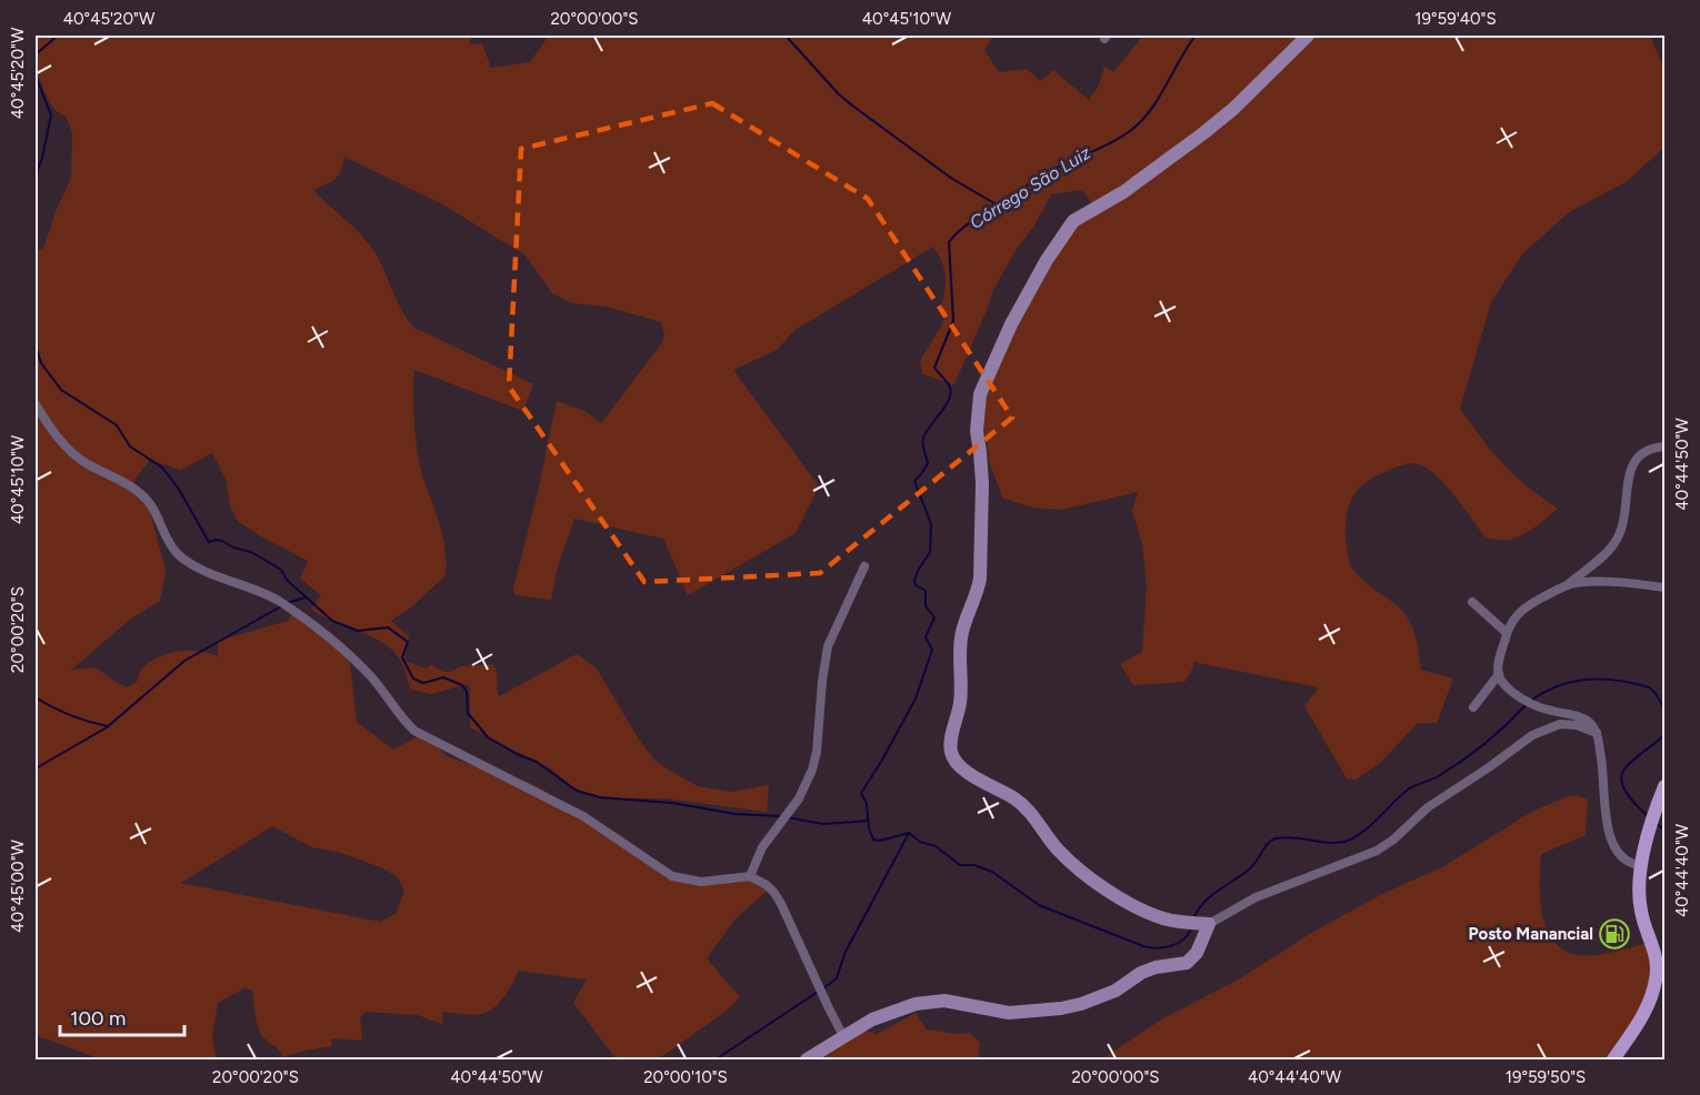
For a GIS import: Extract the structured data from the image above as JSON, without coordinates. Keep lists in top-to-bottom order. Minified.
{"water":["Córrego São Luiz"],"places":{"fuel station":["Posto Manancial"]},"scale_bar":"100 m","coordinates":["40°45'20\"W","20°00'00\"S","40°45'10\"W","19°59'40\"S","40°44'50\"W","20°00'20\"S","40°44'40\"W","40°45'00\"W","20°00'10\"S","19°59'50\"S"]}
